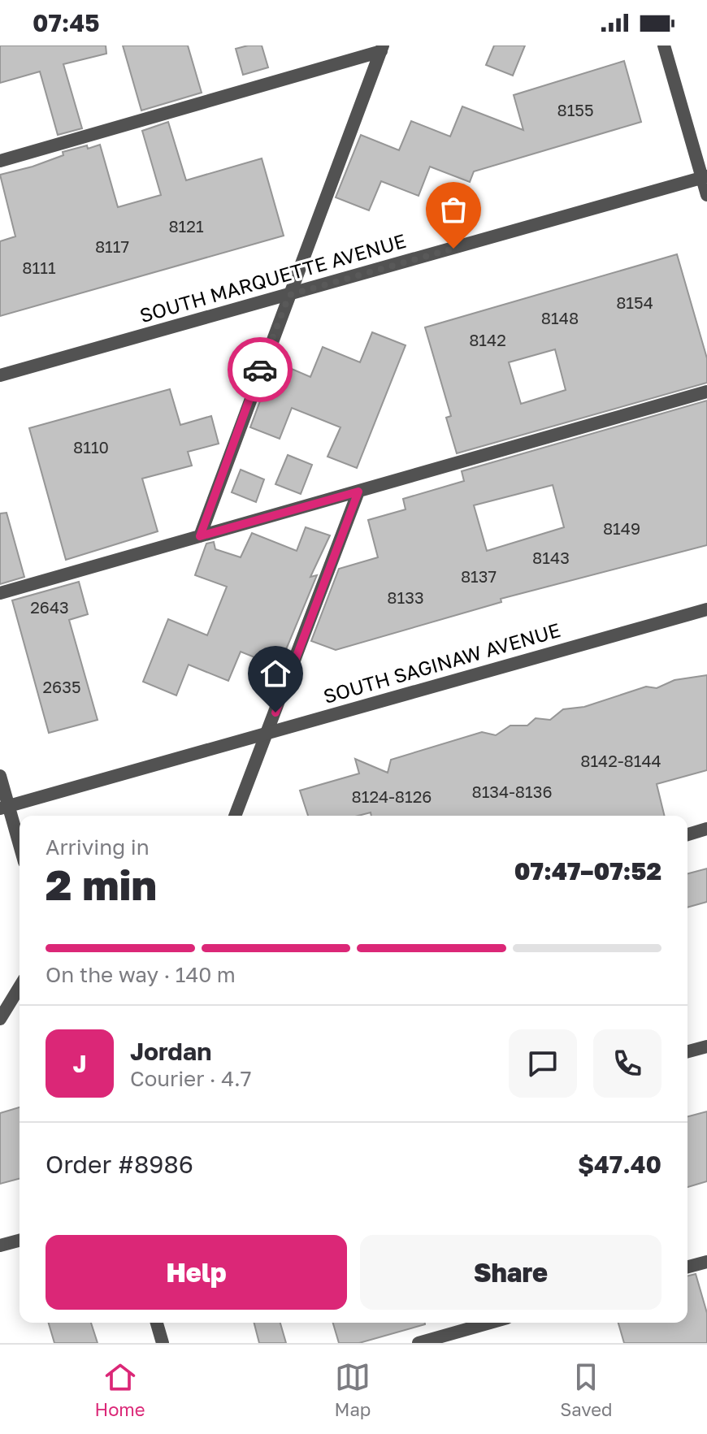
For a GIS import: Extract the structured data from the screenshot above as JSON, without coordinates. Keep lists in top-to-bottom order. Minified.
{"streets":{"street":["SOUTH MARQUETTE AVENUE","SOUTH SAGINAW AVENUE"]},"house_numbers":["8155","8121","8117","8111","8154","8148","8142","8110","8149","8143","8137","8133","2643","2635","8142-8144","8134-8136","8124-8126"],"page":{"status":"07:45","heading":["2 min","Arriving in","07:47–07:52"],"panel":["Jordan","Courier · 4.7","Order #8986","$47.40"],"bar":"On the way · 140 m","round":"J","buttons":["Help","Share"],"tabs":["Home","Map","Saved"]}}
